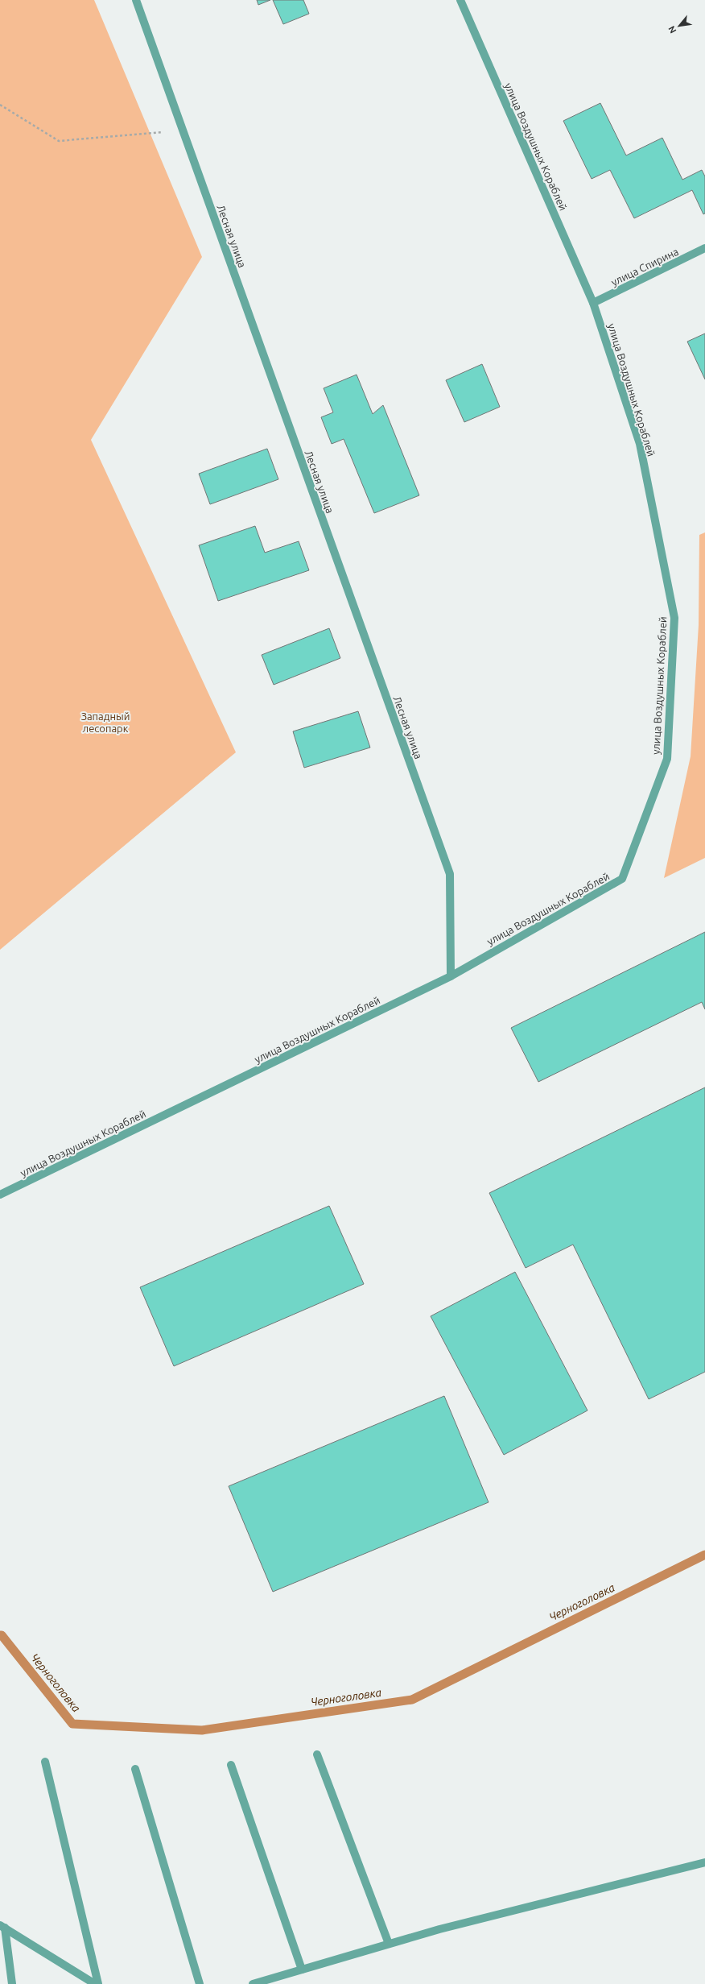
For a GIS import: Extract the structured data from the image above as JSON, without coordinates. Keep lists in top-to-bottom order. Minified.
{"streets":{"street":["улица Воздушных Кораблей","Лесная улица","улица Спирина"]},"crossings":[["улица Воздушных Кораблей","Лесная улица"],["улица Воздушных Кораблей","улица Спирина"]],"water":["Черноголовка"],"parks":["Западный лесопарк"],"north":"bottom left"}
